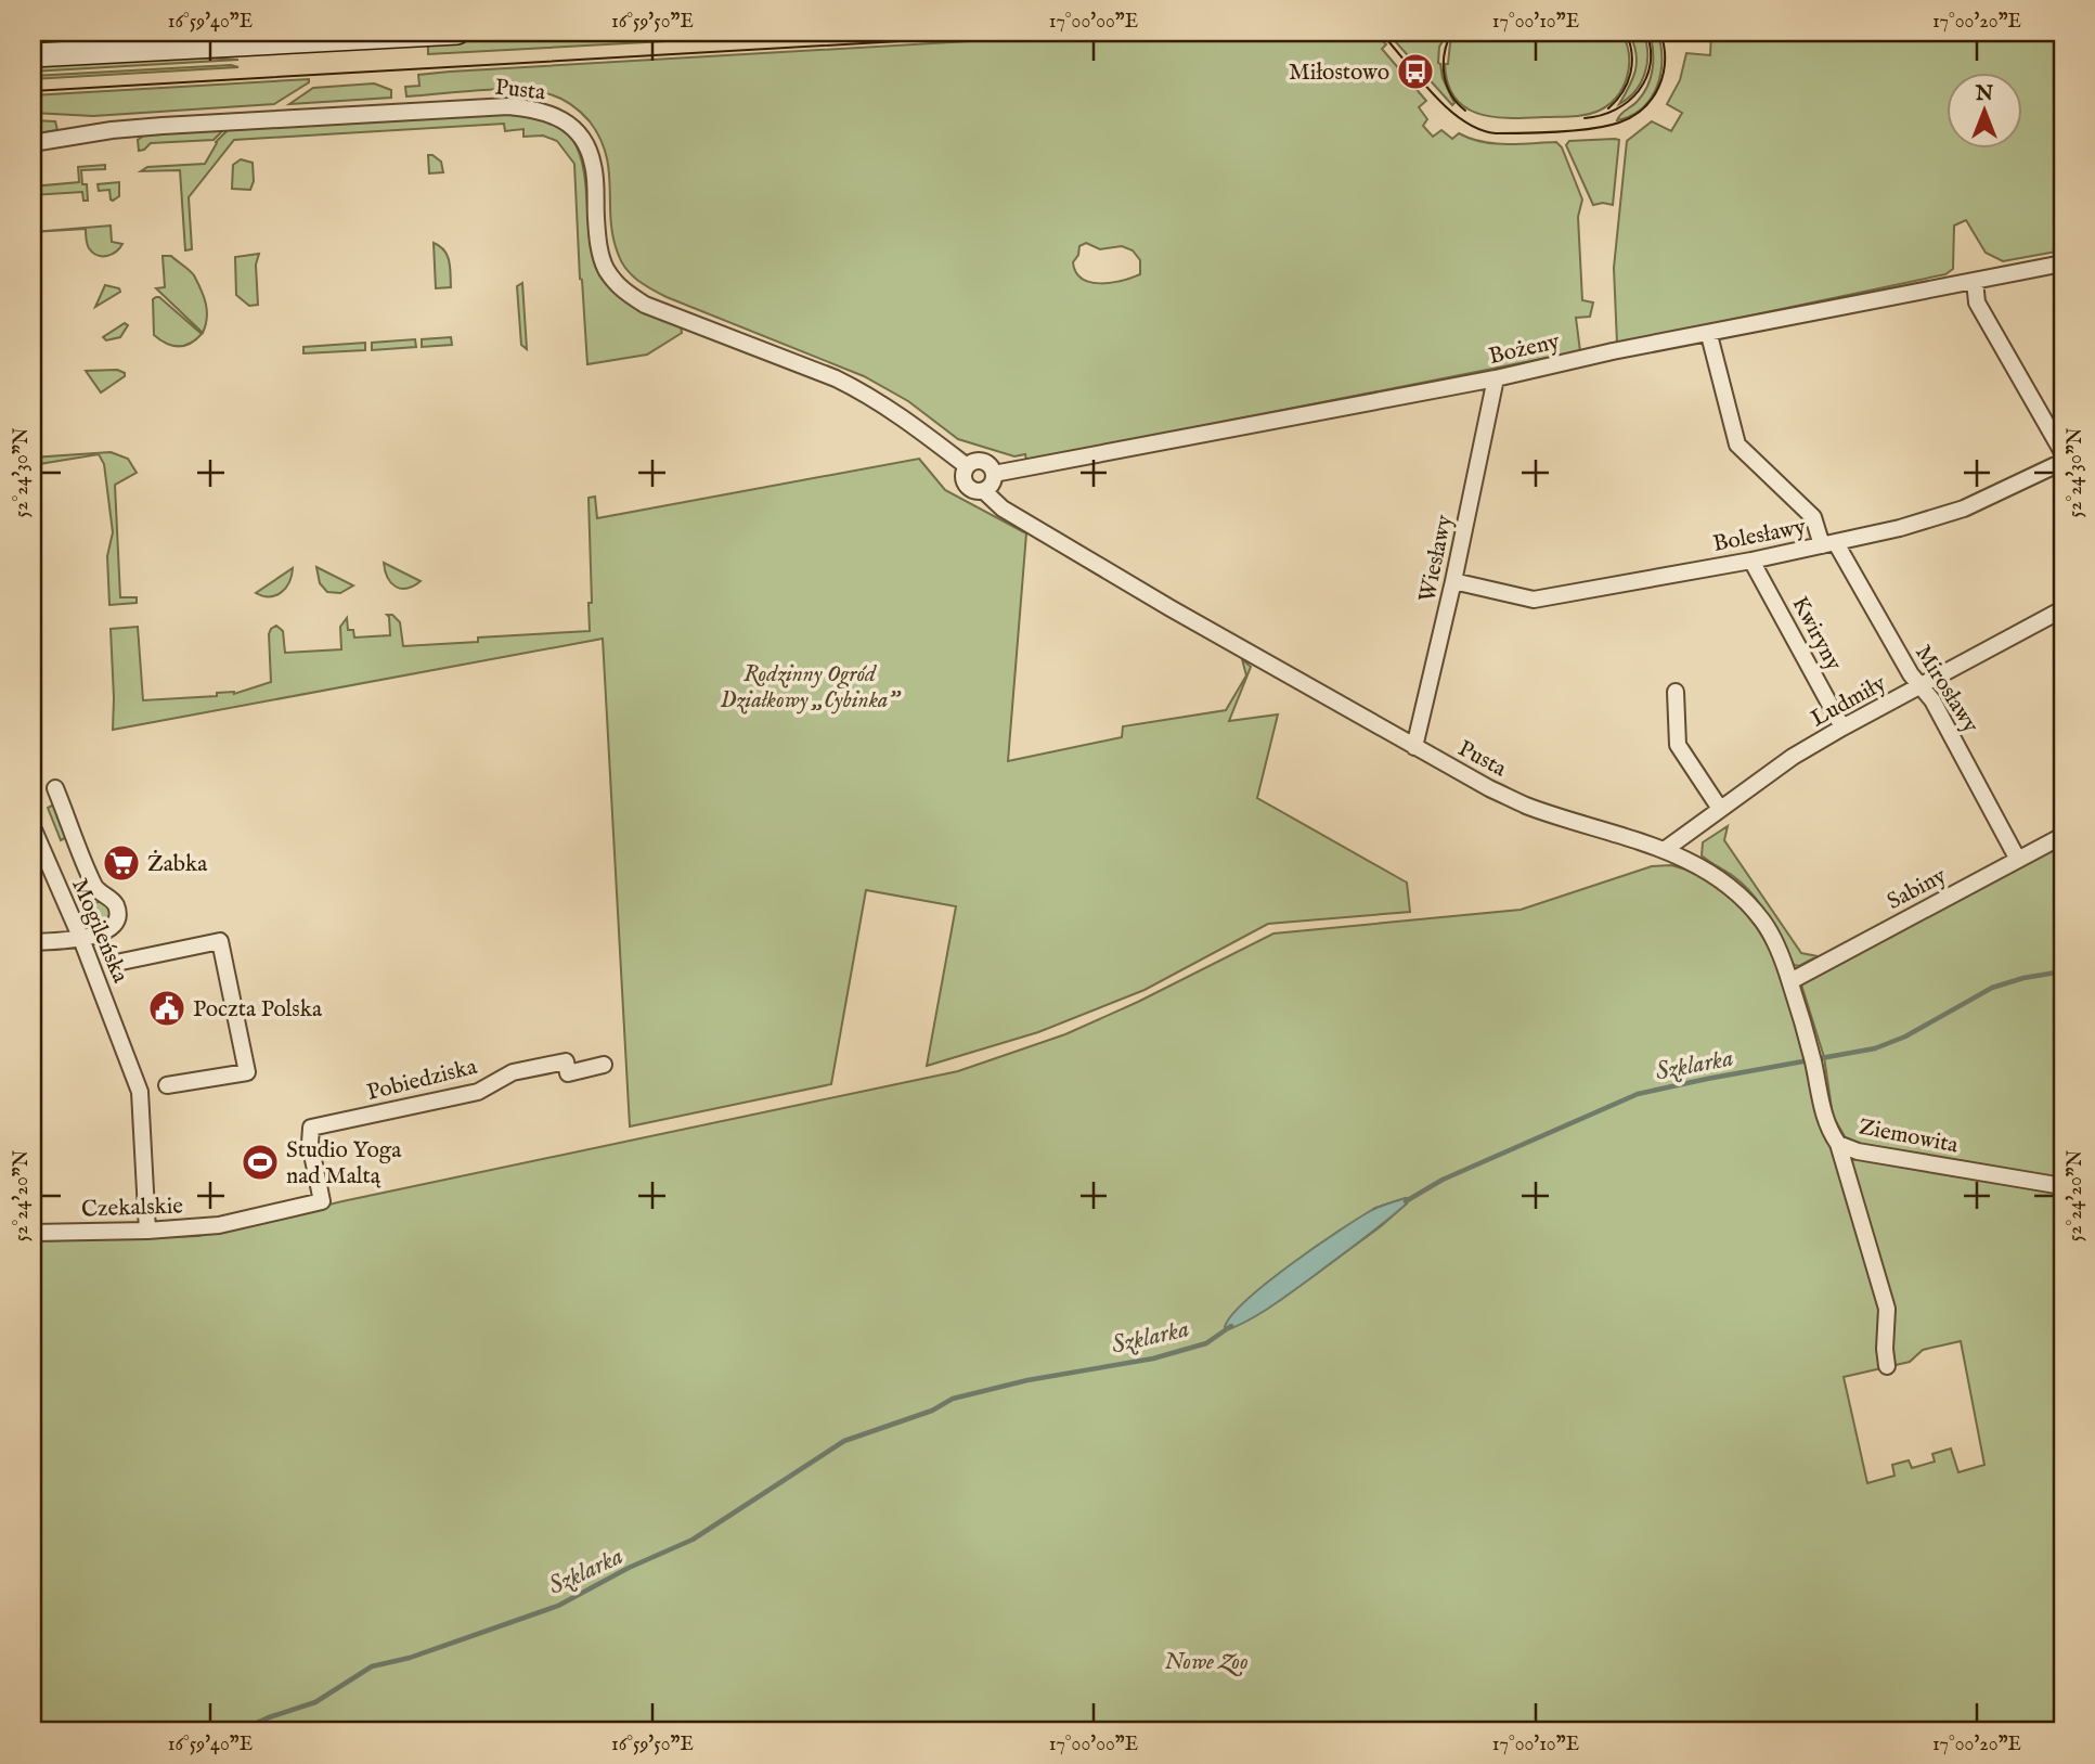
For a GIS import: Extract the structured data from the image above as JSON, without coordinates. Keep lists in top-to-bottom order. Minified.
{"streets":{"street":["Pusta","Bożeny","Bolesławy","Wiesławy","Kwiryny","Mirosławy","Ludmiły","Sabiny","Mogileńska","Pobiedziska","Ziemowita","Czekalskie"]},"crossings":[["Pusta","Bożeny"],["Pusta","Wiesławy"],["Pusta","Ludmiły"],["Pusta","Sabiny"],["Pusta","Ziemowita"],["Bożeny","Wiesławy"],["Bożeny","Mirosławy"],["Bolesławy","Wiesławy"],["Bolesławy","Kwiryny"],["Bolesławy","Mirosławy"],["Kwiryny","Ludmiły"],["Mirosławy","Ludmiły"],["Mirosławy","Sabiny"],["Mogileńska","Czekalskie"],["Pobiedziska","Czekalskie"]],"water":["Szklarka"],"parks":["Rodzinny Ogród Działkowy „Cybinka”","Nowe Zoo"],"places":{"bus stop":["Miłostowo"],"supermarket":["Żabka"],"public building":["Poczta Polska"],"sports":["Studio Yoga nad Maltą"]},"north":"top","coordinates":["16°59'40\"E","16°59'50\"E","17°00'00\"E","17°00'10\"E","17°00'20\"E","52°24'30\"N","52°24'20\"N"]}
